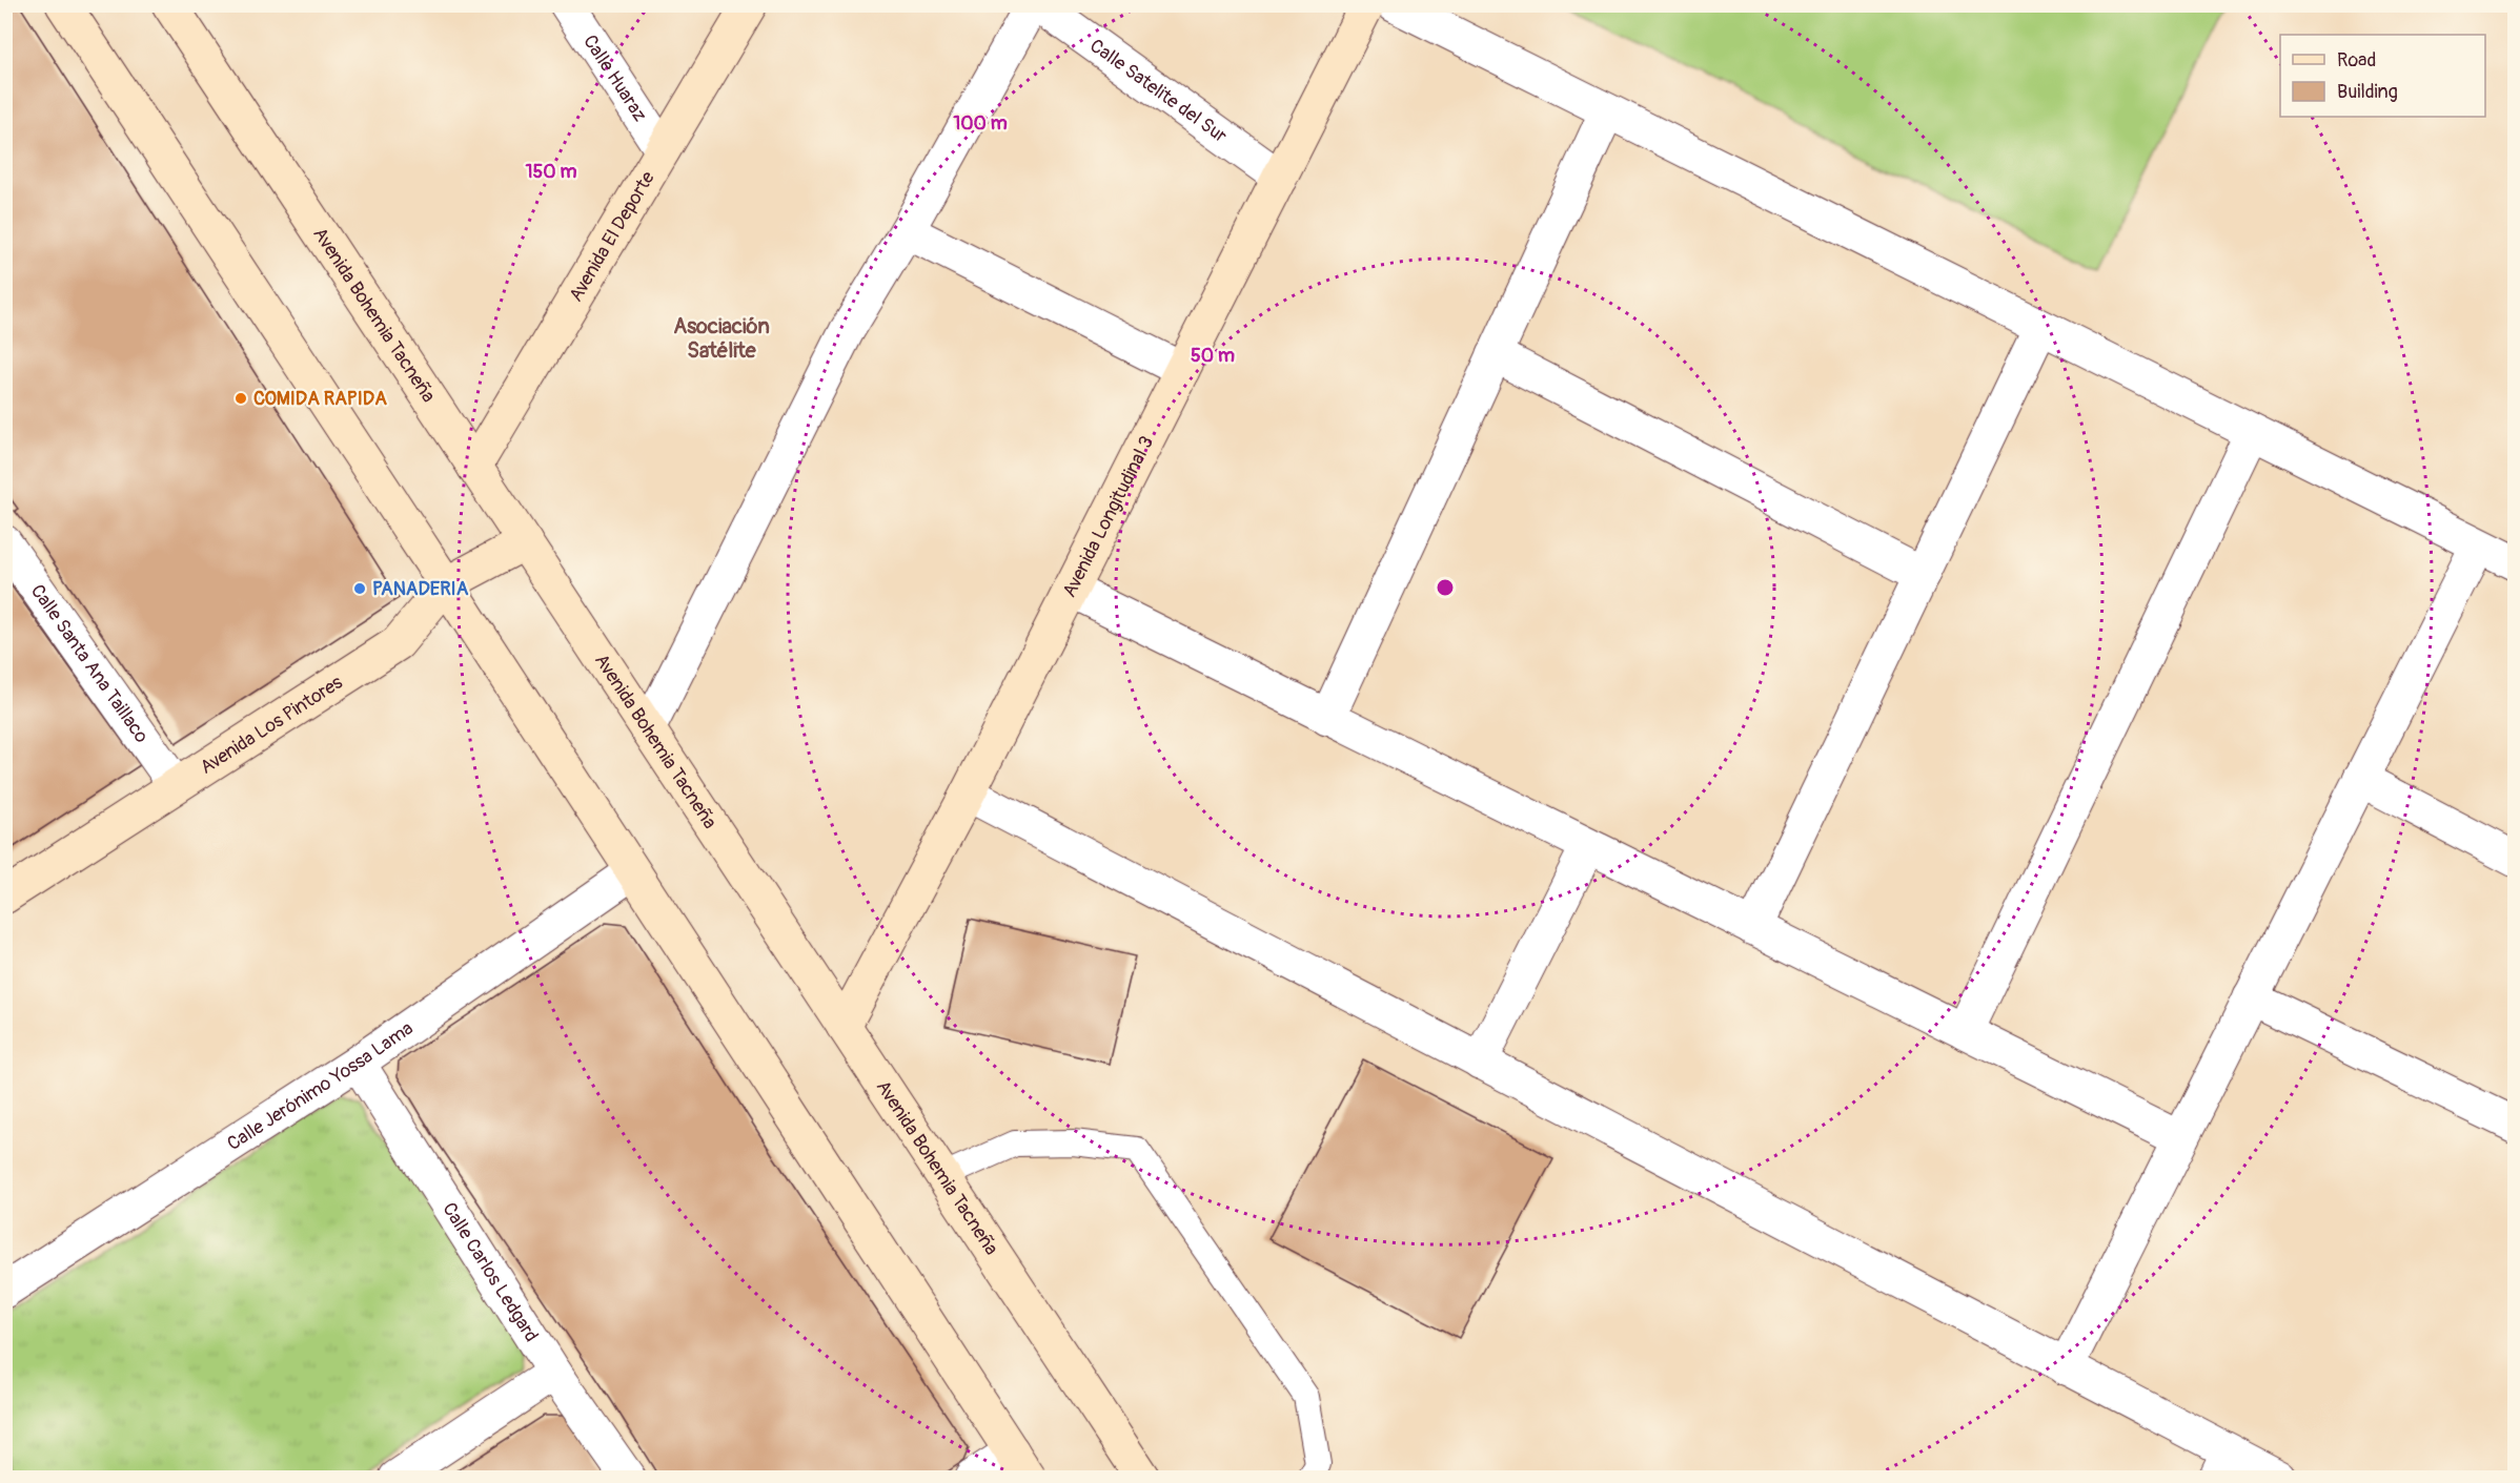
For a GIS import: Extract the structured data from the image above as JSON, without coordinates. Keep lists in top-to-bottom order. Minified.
{"streets":{"main road":["Avenida El Deporte","Avenida Bohemia Tacneña","Avenida Longitudinal 3","Avenida Los Pintores"],"street":["Calle Huaraz","Calle Satelite del Sur","Calle Santa Ana Taillaco","Calle Jerónimo Yossa Lama","Calle Carlos Ledgard"]},"crossings":[["Calle Huaraz","Avenida El Deporte"],["Calle Satelite del Sur","Avenida Longitudinal 3"],["Avenida El Deporte","Avenida Bohemia Tacneña"],["Avenida Bohemia Tacneña","Avenida Longitudinal 3"],["Avenida Bohemia Tacneña","Avenida Los Pintores"],["Calle Santa Ana Taillaco","Avenida Los Pintores"],["Calle Jerónimo Yossa Lama","Calle Carlos Ledgard"]],"districts":["Asociación Satélite"],"places":["COMIDA RAPIDA","PANADERIA"],"legend":["Road","Building"],"rings":["100 m","150 m","50 m"]}
